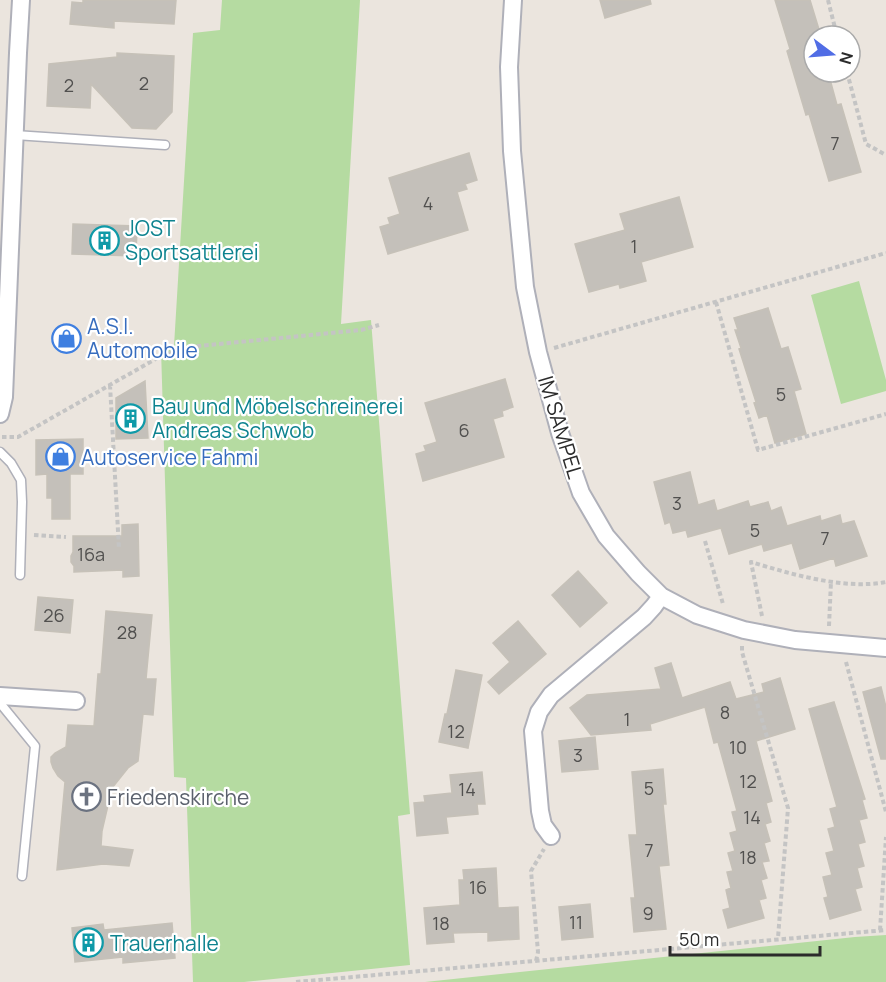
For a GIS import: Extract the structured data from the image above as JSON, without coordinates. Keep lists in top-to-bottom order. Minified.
{"streets":{"street":["IM SAMPEL"]},"places":{"building":["JOST Sportsattlerei","Bau und Möbelschreinerei Andreas Schwob","Trauerhalle"],"shop":["A.S.I. Automobile","Autoservice Fahmi"],"church":["Friedenskirche"]},"house_numbers":["2","2","7","4","1","5","6","3","5","7","16a","26","28","8","1","12","10","3","12","5","14","14","7","18","16","9","11","18"],"scale_bar":"50 m","north":"right"}
